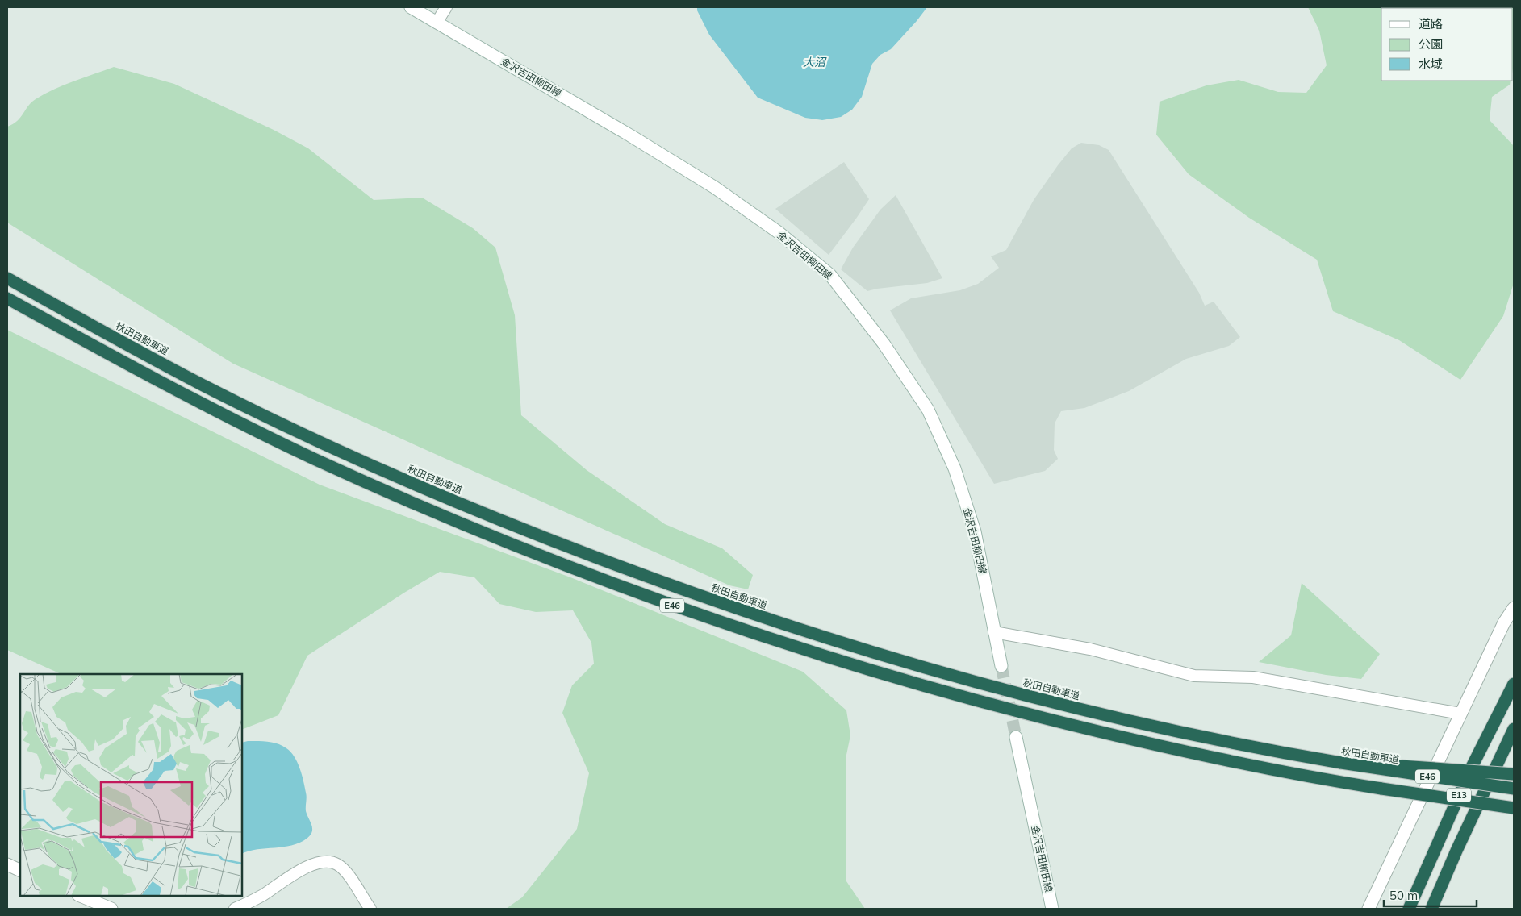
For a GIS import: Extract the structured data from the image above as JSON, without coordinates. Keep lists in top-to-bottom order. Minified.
{"streets":{"highway":["秋田自動車道","E46","E13"],"main road":["金沢吉田柳田線"]},"water":["大沼"],"legend":["道路","公園","水域"],"scale_bar":"50 m"}
